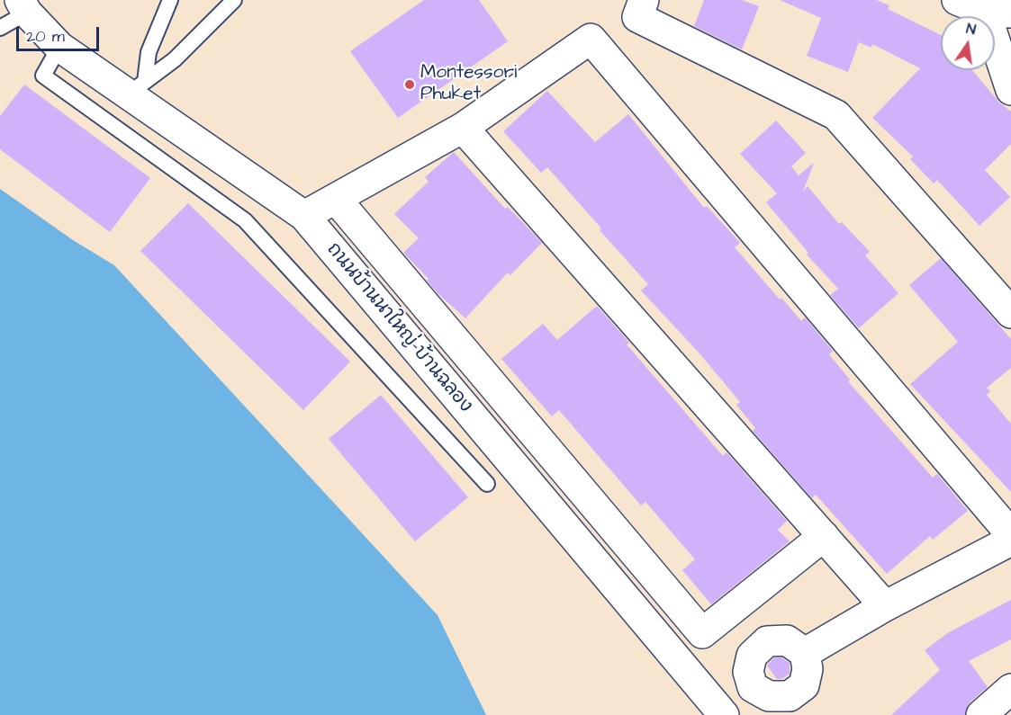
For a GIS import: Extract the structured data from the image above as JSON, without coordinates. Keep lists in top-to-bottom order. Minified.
{"streets":{"street":["ถนนบ้านนาใหญ่-บ้านฉลอง"]},"places":["Montessori Phuket"],"scale_bar":"20 m","north":"top"}
